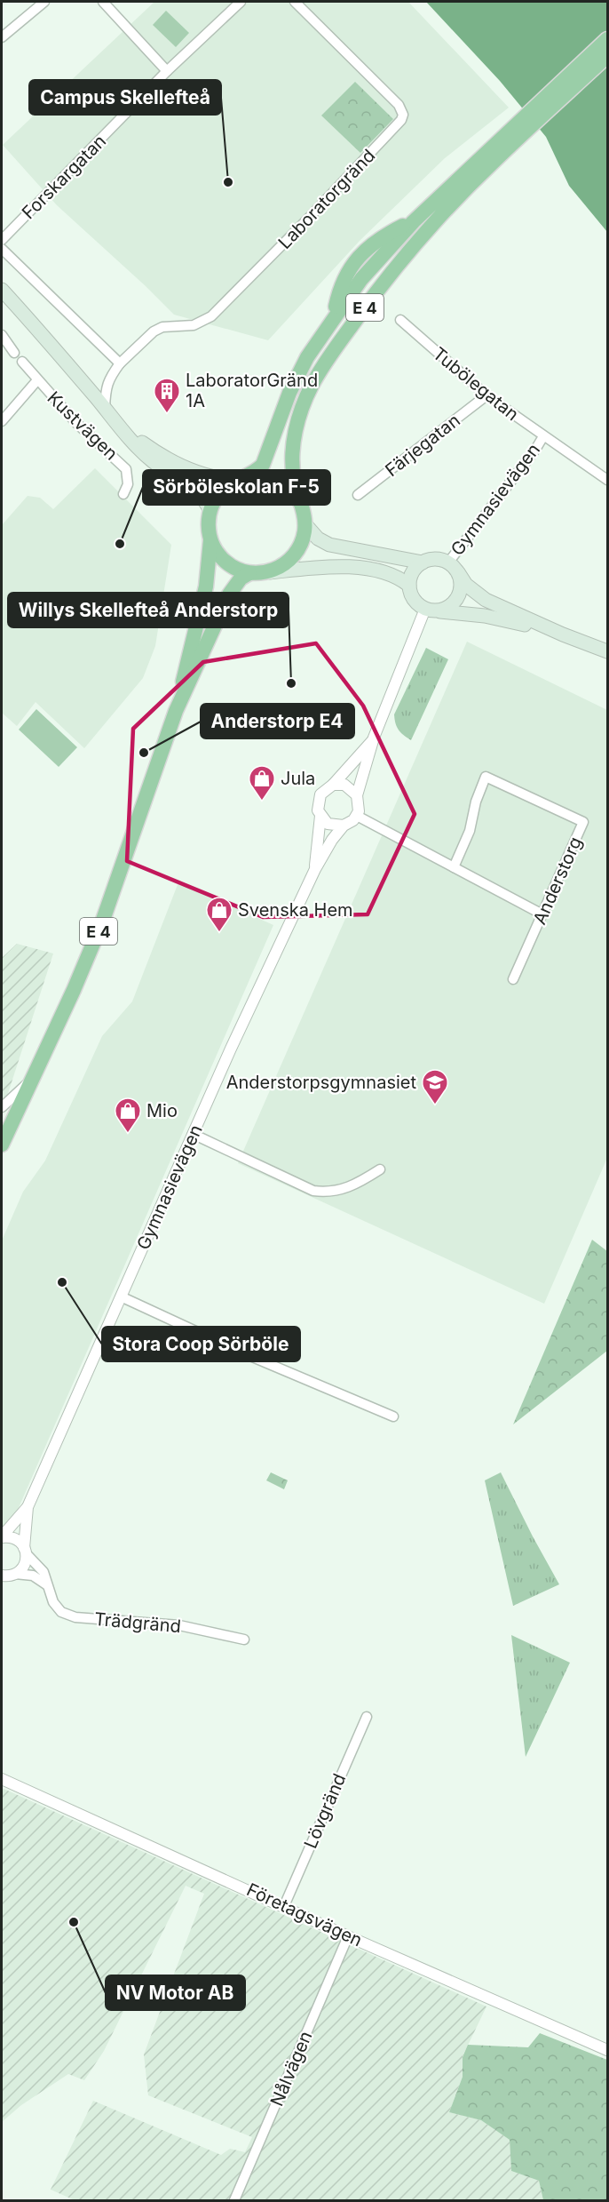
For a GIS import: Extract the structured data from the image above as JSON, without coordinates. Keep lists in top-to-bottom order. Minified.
{"streets":{"highway":["E 4"],"street":["Forskargatan","Laboratorgränd","Tubölegatan","Kustvägen","Färjegatan","Gymnasievägen","Anderstorg","Trädgränd","Lövgränd","Företagsvägen","Nålvägen"]},"crossings":[["Tubölegatan","Färjegatan"],["Tubölegatan","Gymnasievägen"],["Gymnasievägen","Trädgränd"],["Lövgränd","Företagsvägen"],["Företagsvägen","Nålvägen"]],"places":{"other":["Campus Skellefteå","Sörböleskolan F-5","Willys Skellefteå Anderstorp","Anderstorp E4","Stora Coop Sörböle","NV Motor AB"],"building":["LaboratorGränd 1A"],"shop":["Jula","Svenska Hem","Mio"],"school or university":["Anderstorpsgymnasiet"]}}
